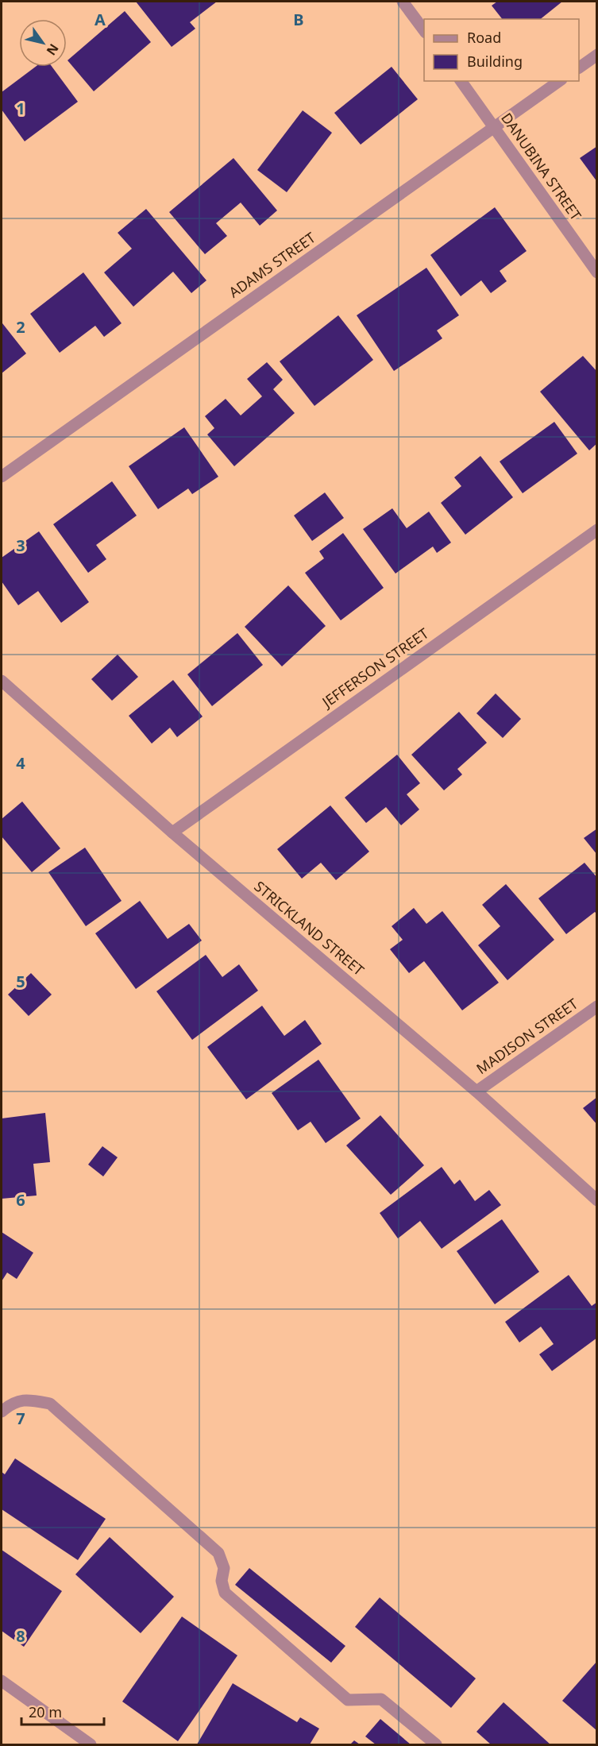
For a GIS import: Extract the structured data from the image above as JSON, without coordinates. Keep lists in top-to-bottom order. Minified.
{"streets":{"street":["DANUBINA STREET","ADAMS STREET","JEFFERSON STREET","STRICKLAND STREET","MADISON STREET"]},"crossings":[["DANUBINA STREET","ADAMS STREET"],["JEFFERSON STREET","STRICKLAND STREET"],["STRICKLAND STREET","MADISON STREET"]],"legend":["Road","Building"],"scale_bar":"20 m","north":"bottom right","grid":{"columns":["A","B"],"rows":["1","2","3","4","5","6","7","8"]}}
